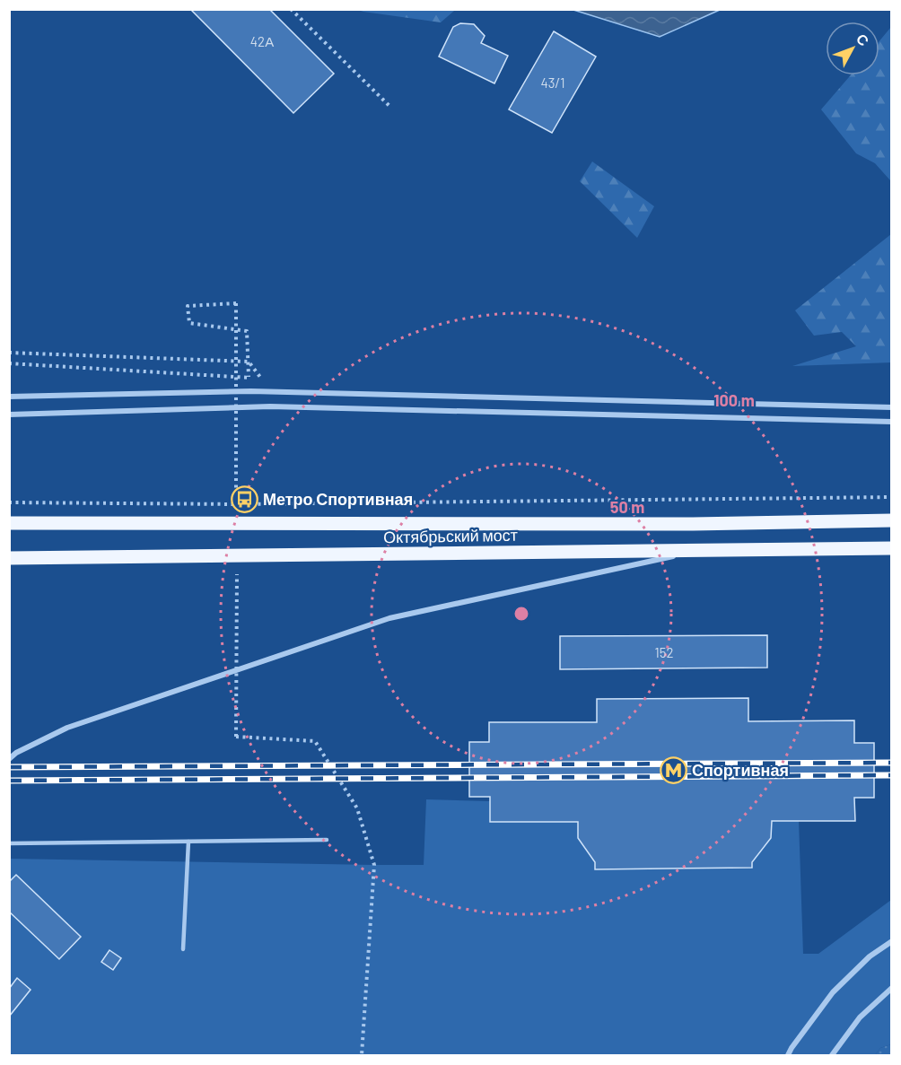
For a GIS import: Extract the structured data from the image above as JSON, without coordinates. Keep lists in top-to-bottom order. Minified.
{"streets":{"main road":["Октябрьский мост"]},"places":{"bus stop":["Метро Спортивная"],"metro station":["Спортивная"]},"house_numbers":["42А","43/1","152"],"north":"top right","rings":["100 m","50 m"]}
